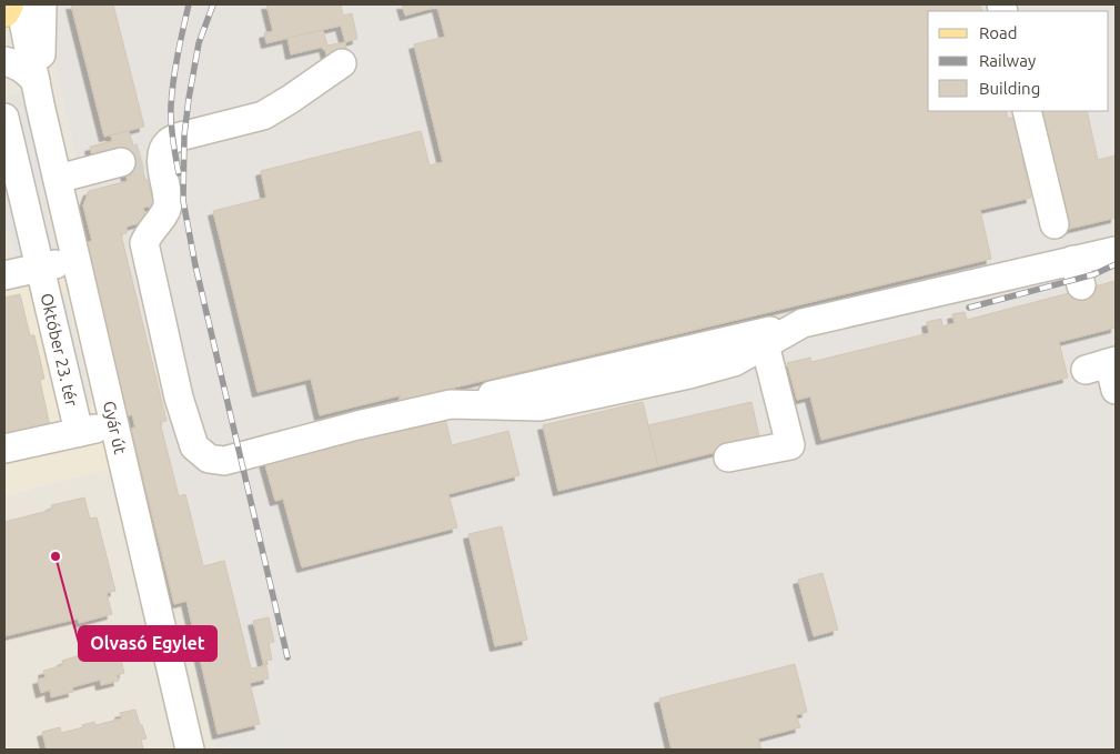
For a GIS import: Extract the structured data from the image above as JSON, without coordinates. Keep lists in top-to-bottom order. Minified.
{"streets":{"street":["Október 23. tér","Gyár út"]},"places":["Olvasó Egylet"],"legend":["Road","Railway","Building"]}
